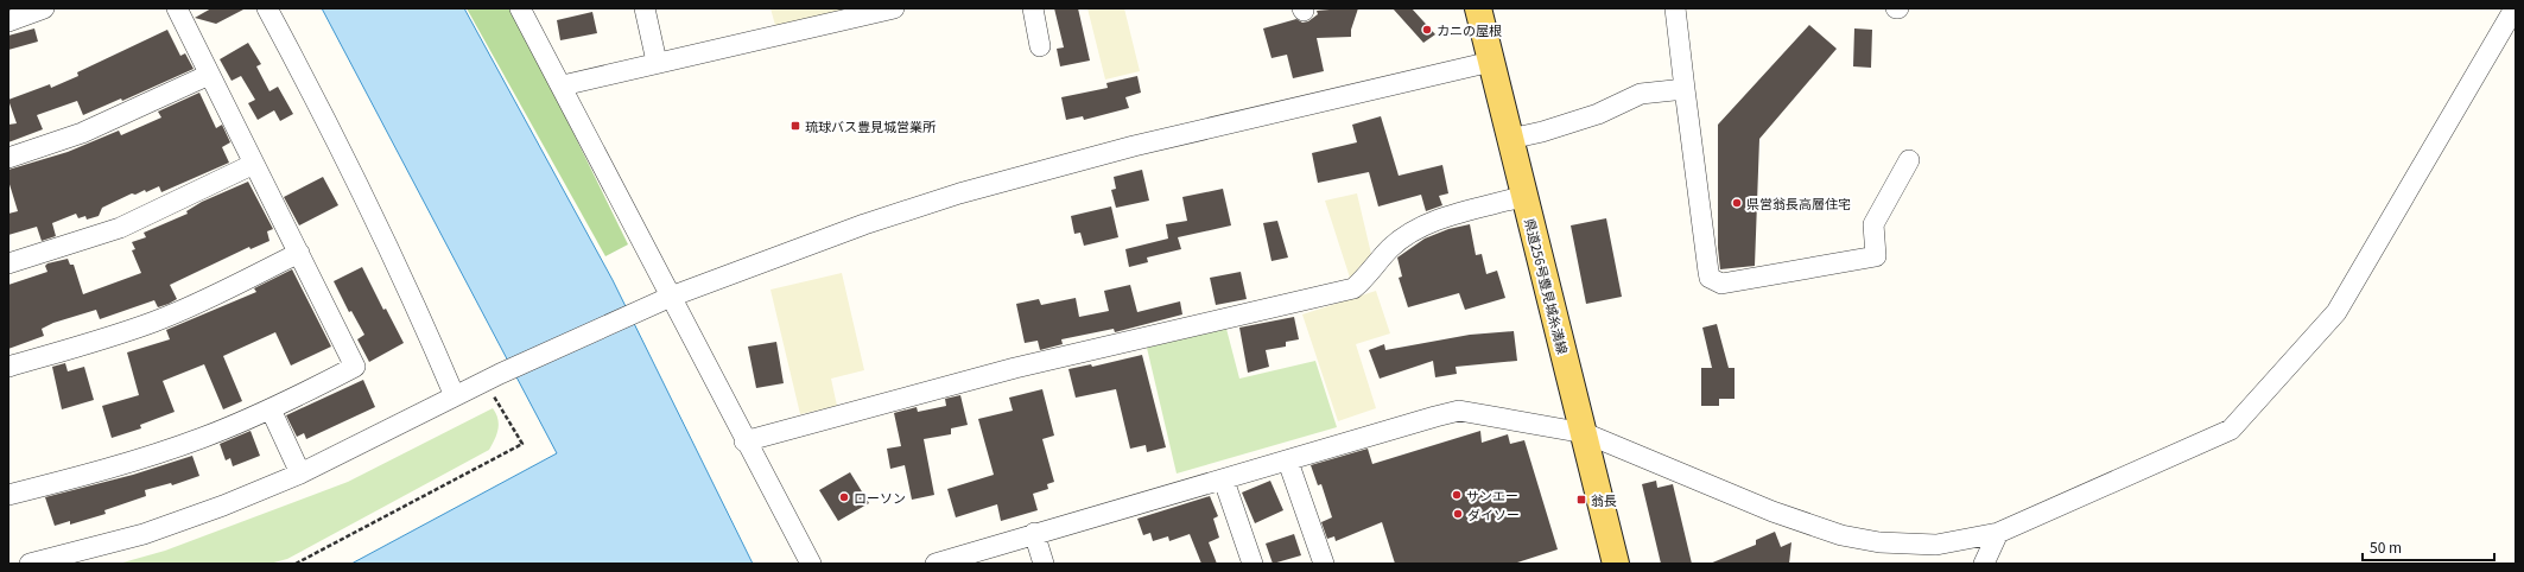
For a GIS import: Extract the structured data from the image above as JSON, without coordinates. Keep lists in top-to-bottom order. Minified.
{"streets":{"main road":["県道256号豊見城糸満線"]},"places":{"other":["カニの屋根","県営翁長高層住宅","サンエー","ローソン","ダイソー"],"transit":["琉球バス豊見城営業所","翁長"]},"scale_bar":"50 m"}
